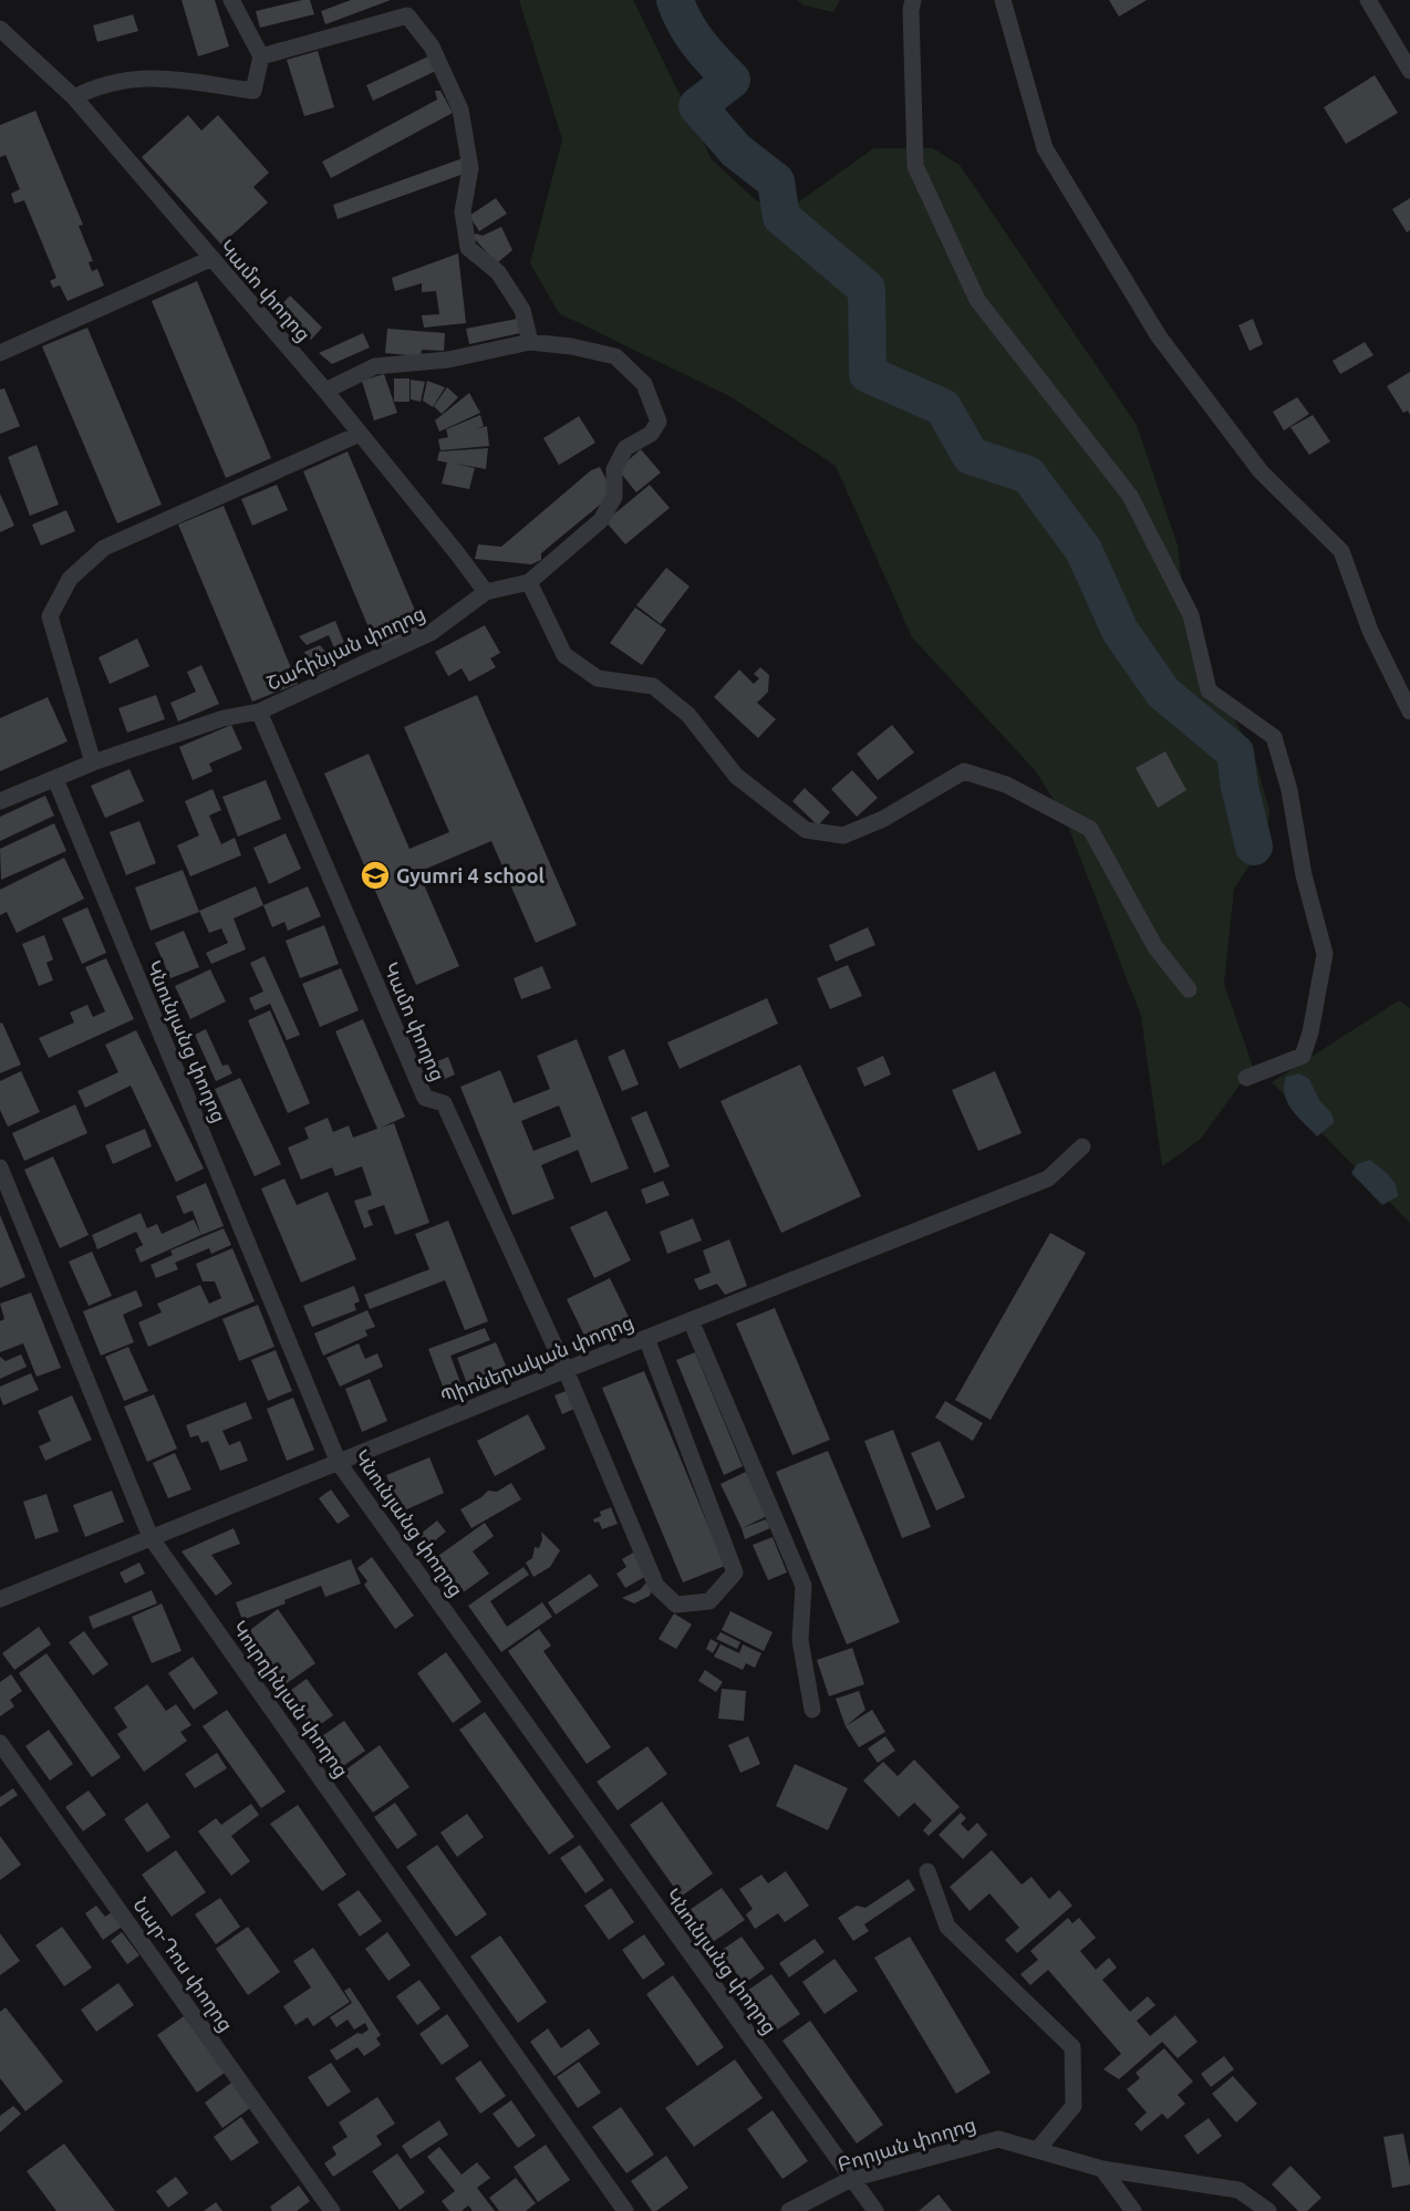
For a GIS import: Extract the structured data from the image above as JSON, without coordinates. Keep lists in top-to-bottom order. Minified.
{"streets":{"street":["Կամո փողոց","Շահինյան փողոց","Կնունյանց փողոց","Պիոներական փողոց","Կուրղինյան փողոց","Նար-Դոս փողոց","Բորյան փողոց"]},"crossings":[["Կամո փողոց","Շահինյան փողոց"],["Կամո փողոց","Պիոներական փողոց"],["Շահինյան փողոց","Կնունյանց փողոց"],["Կնունյանց փողոց","Պիոներական փողոց"],["Կնունյանց փողոց","Բորյան փողոց"],["Պիոներական փողոց","Կուրղինյան փողոց"]],"places":{"school or university":["Gyumri 4 school"]}}
